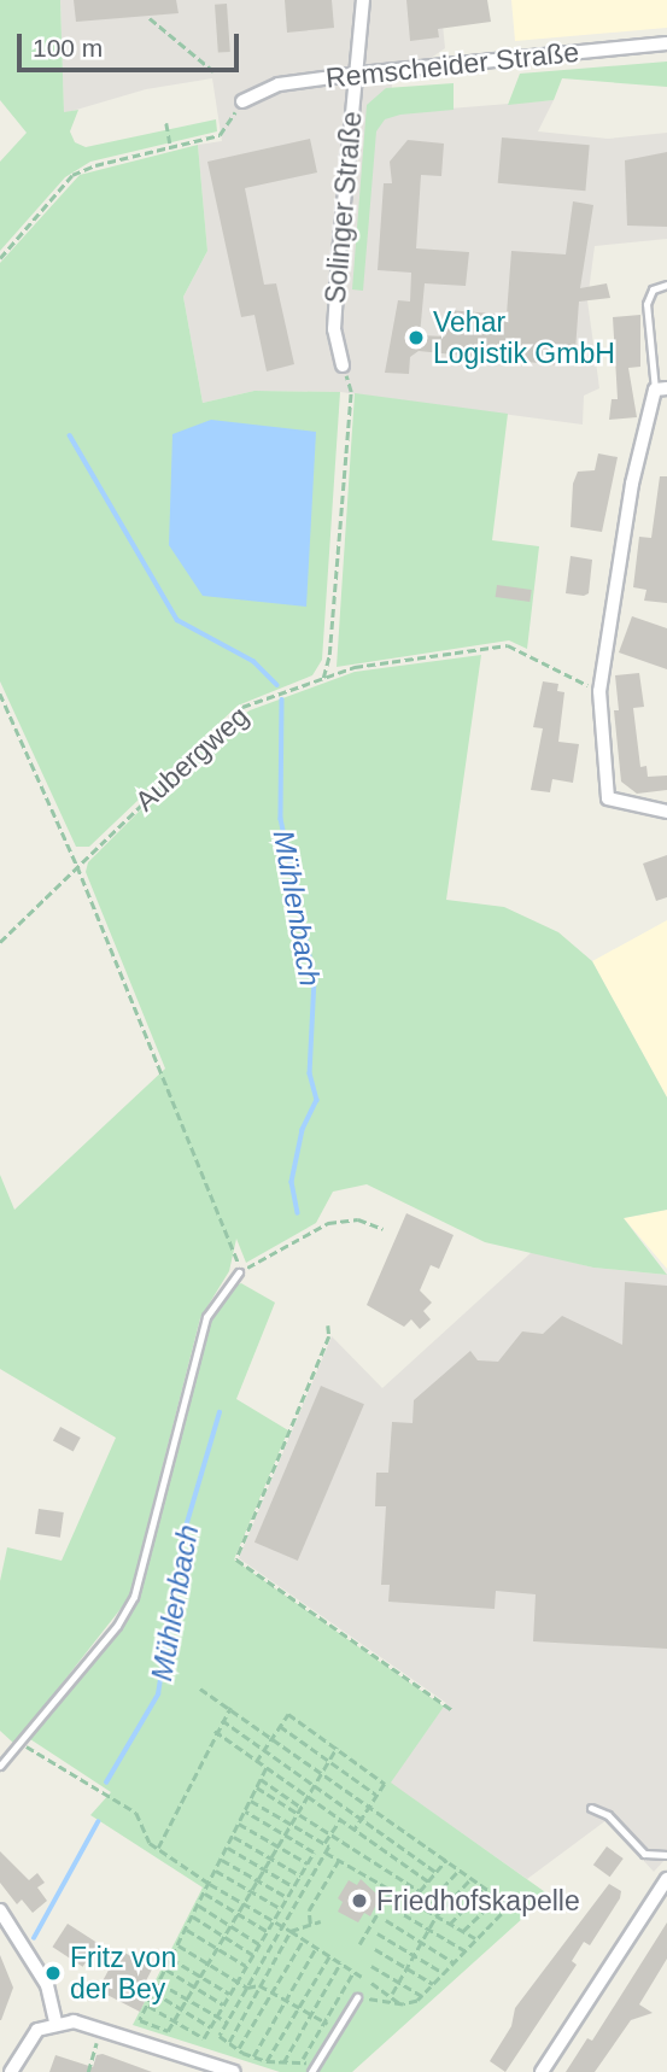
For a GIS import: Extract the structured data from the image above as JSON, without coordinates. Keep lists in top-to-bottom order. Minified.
{"streets":{"street":["Remscheider Straße","Solinger Straße"],"path":["Aubergweg"]},"crossings":[["Remscheider Straße","Solinger Straße"]],"water":["Mühlenbach"],"places":["Vehar Logistik GmbH","Friedhofskapelle","Fritz von der Bey"],"scale_bar":"100 m"}
